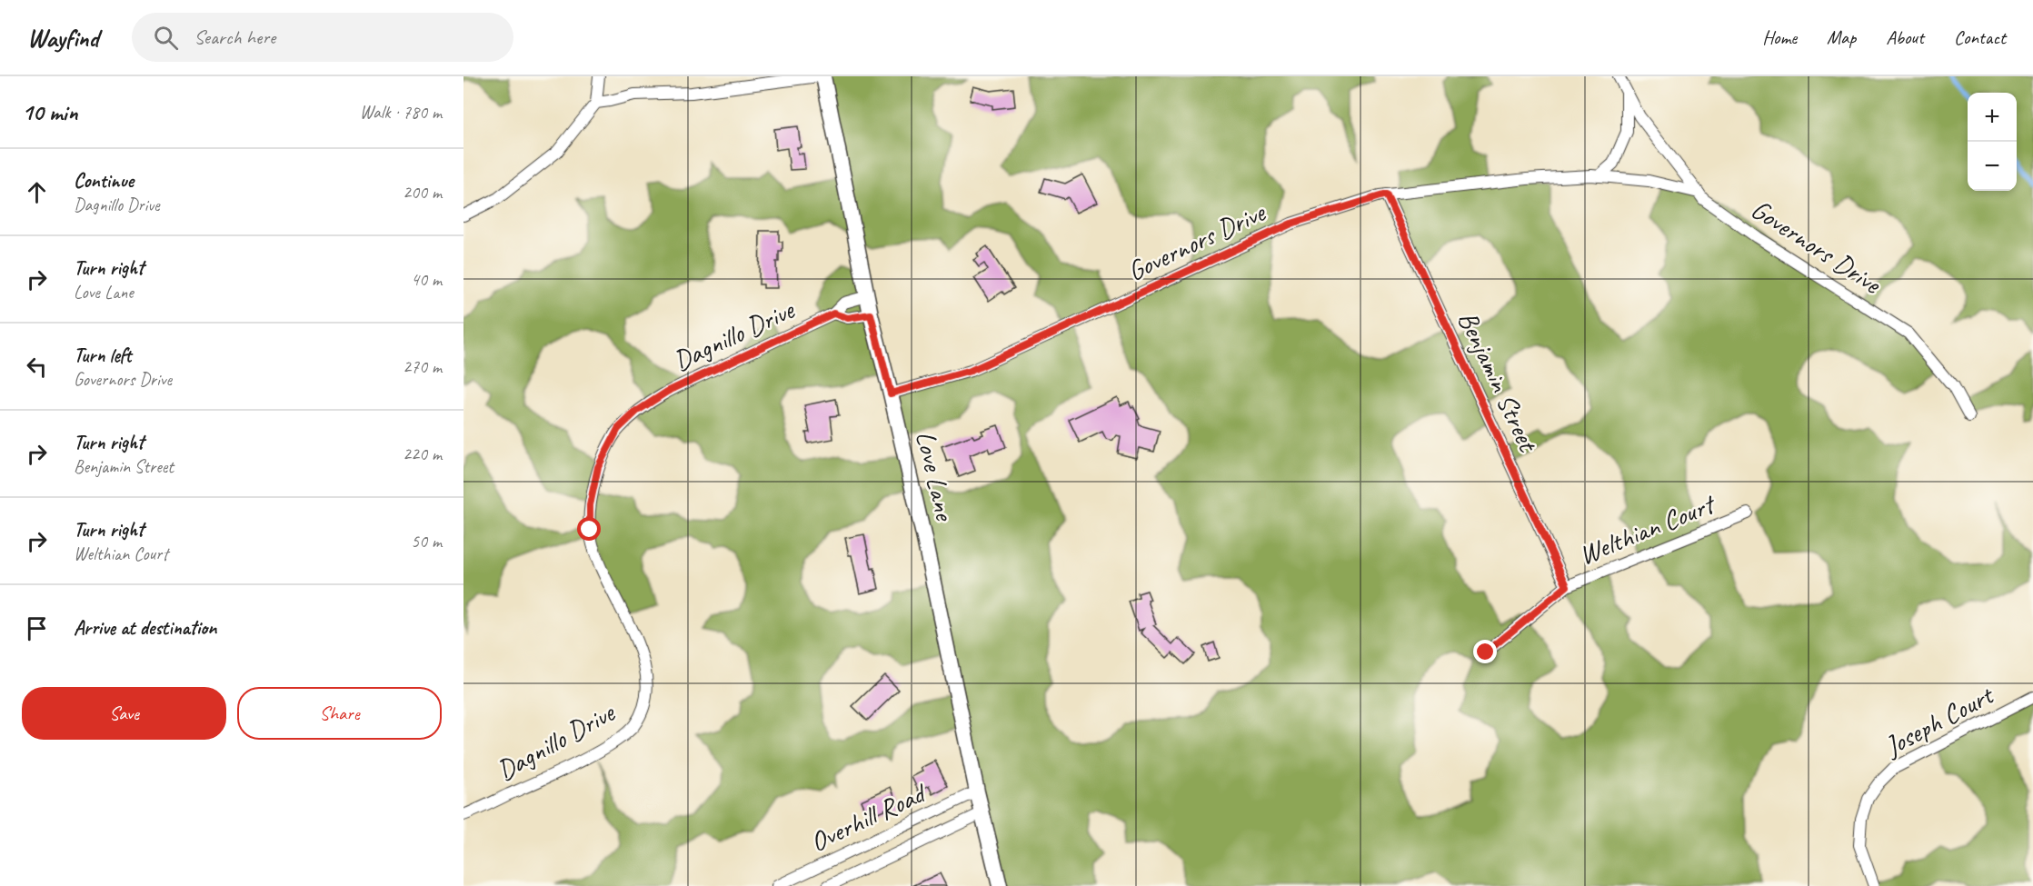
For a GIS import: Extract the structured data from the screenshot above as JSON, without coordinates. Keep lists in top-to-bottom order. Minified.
{"streets":{"street":["Governors Drive","Dagnillo Drive","Benjamin Street","Love Lane","Welthian Court","Joseph Court","Overhill Road"]},"crossings":[["Governors Drive","Benjamin Street"],["Governors Drive","Love Lane"],["Dagnillo Drive","Love Lane"],["Benjamin Street","Welthian Court"],["Love Lane","Overhill Road"]],"page":{"header":"Wayfind","search":"Search here","nav":["Home","Map","About","Contact"],"heading":["10 min","Walk · 780 m"],"map_buttons":["+","−"],"list":[["Continue","Dagnillo Drive","200 m"],["Turn right","Love Lane","40 m"],["Turn left","Governors Drive","270 m"],["Turn right","Benjamin Street","220 m"],["Turn right","Welthian Court","50 m"],"Arrive at destination"],"buttons":["Save","Share"]}}
